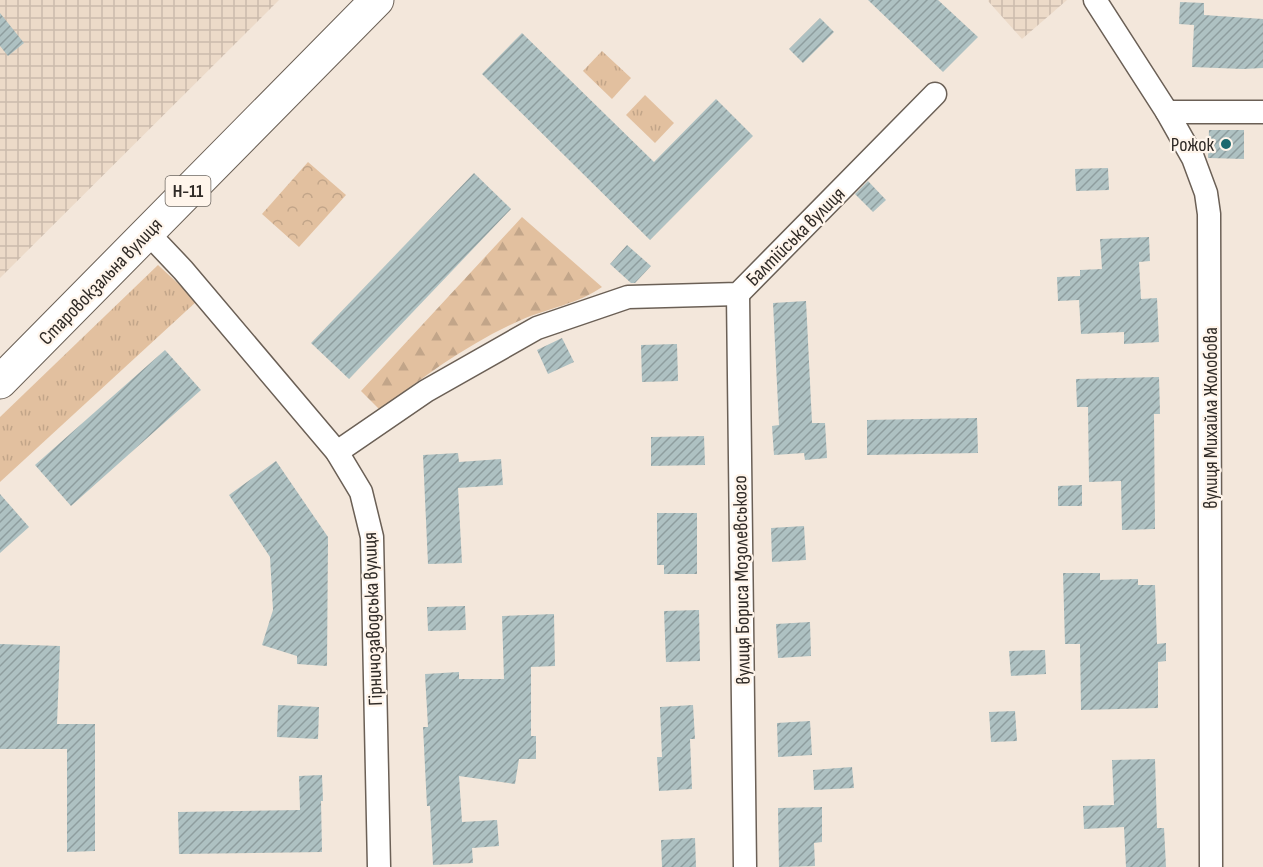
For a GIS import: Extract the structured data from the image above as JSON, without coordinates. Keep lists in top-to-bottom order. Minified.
{"streets":{"main road":["Н-11","Старовокзальна вулиця"],"street":["Балтійська вулиця","вулиця Михайла Жолобова","вулиця Бориса Мозолевського","Гірничозаводська вулиця"]},"crossings":[["Балтійська вулиця","вулиця Бориса Мозолевського"],["Балтійська вулиця","Гірничозаводська вулиця"],["Старовокзальна вулиця","Гірничозаводська вулиця"]],"places":["Рожок"]}
